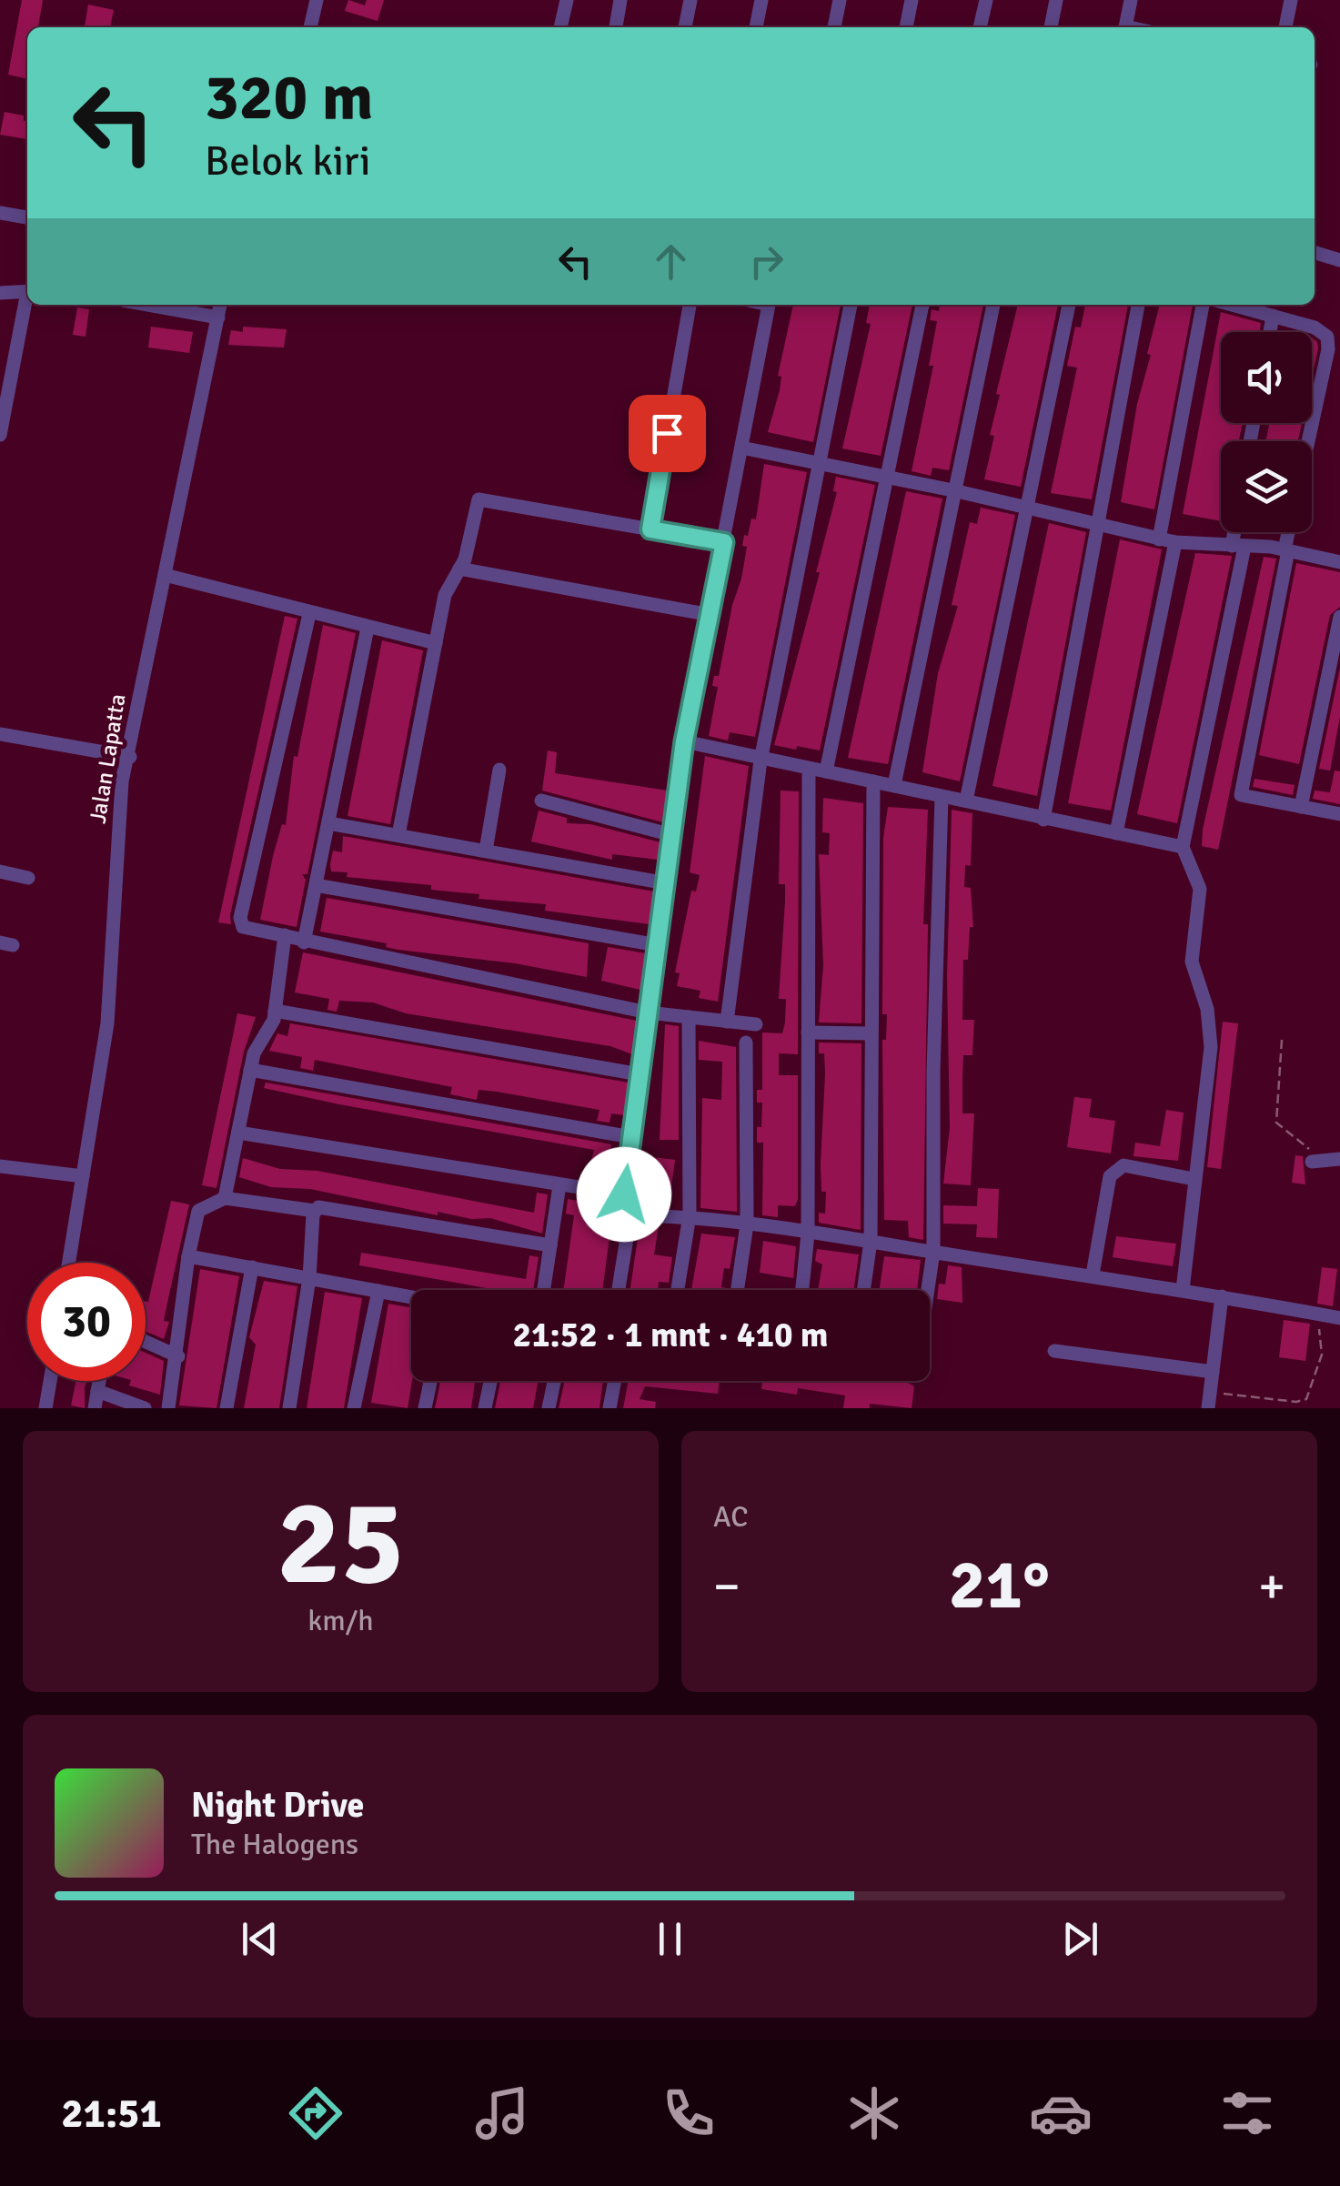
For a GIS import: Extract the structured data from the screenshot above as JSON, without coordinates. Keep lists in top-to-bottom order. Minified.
{"streets":{"street":["Jalan Lapatta"]},"page":{"turn":["320 m","Belok kiri"],"limit":"30","trip":"21:52 · 1 mnt · 410 m","tile":[["25","km/h"],"AC"],"heat":["−","21°","+"],"song":["Night Drive","The Halogens"],"tabs":"21:51"}}
